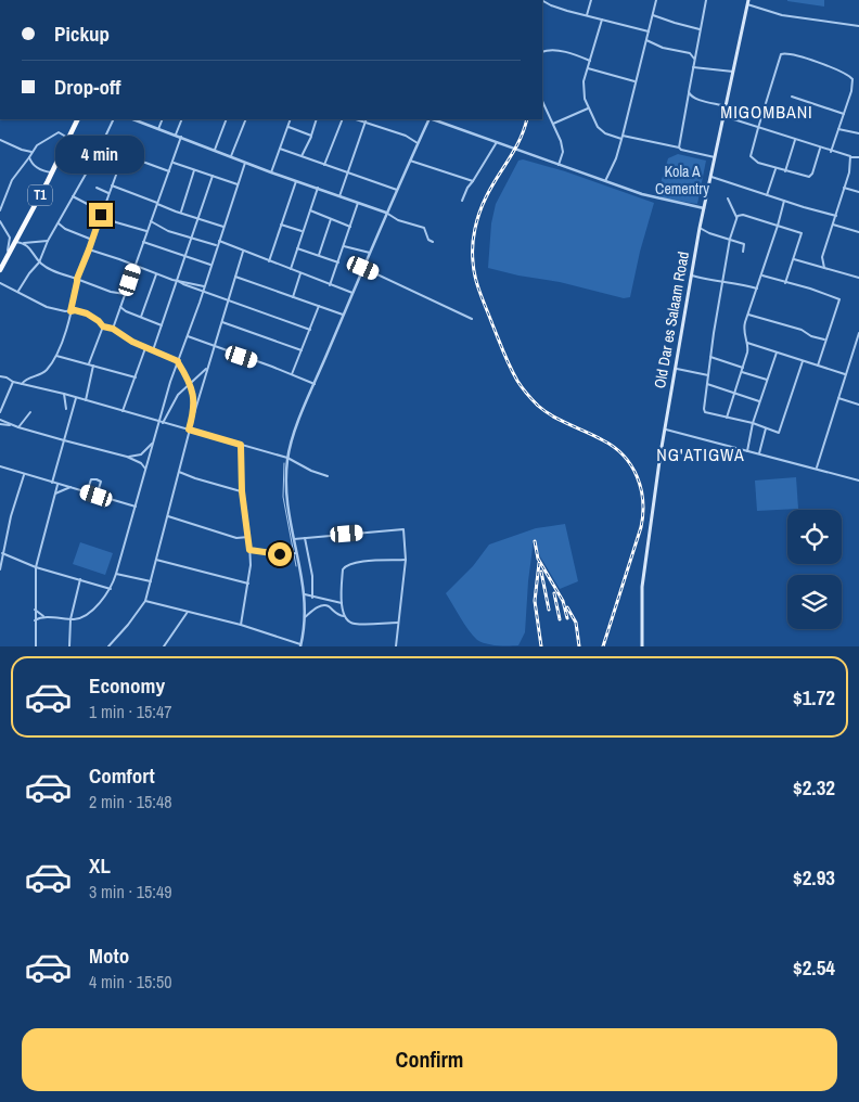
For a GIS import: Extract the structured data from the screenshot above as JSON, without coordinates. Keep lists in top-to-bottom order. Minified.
{"streets":{"highway":["T1"],"main road":["Old Dar es Salaam Road"]},"districts":["MIGOMBANI","NG'ATIGWA"],"parks":["Kola A Cementry"],"page":{"banner":["Pickup","Drop-off"],"bubble":"4 min","list":[{"name":"Economy","note":"1 min · 15:47","value":"$1.72"},{"name":"Comfort","note":"2 min · 15:48","value":"$2.32"},{"name":"XL","note":"3 min · 15:49","value":"$2.93"},{"name":"Moto","note":"4 min · 15:50","value":"$2.54"}],"buttons":"Confirm"}}
